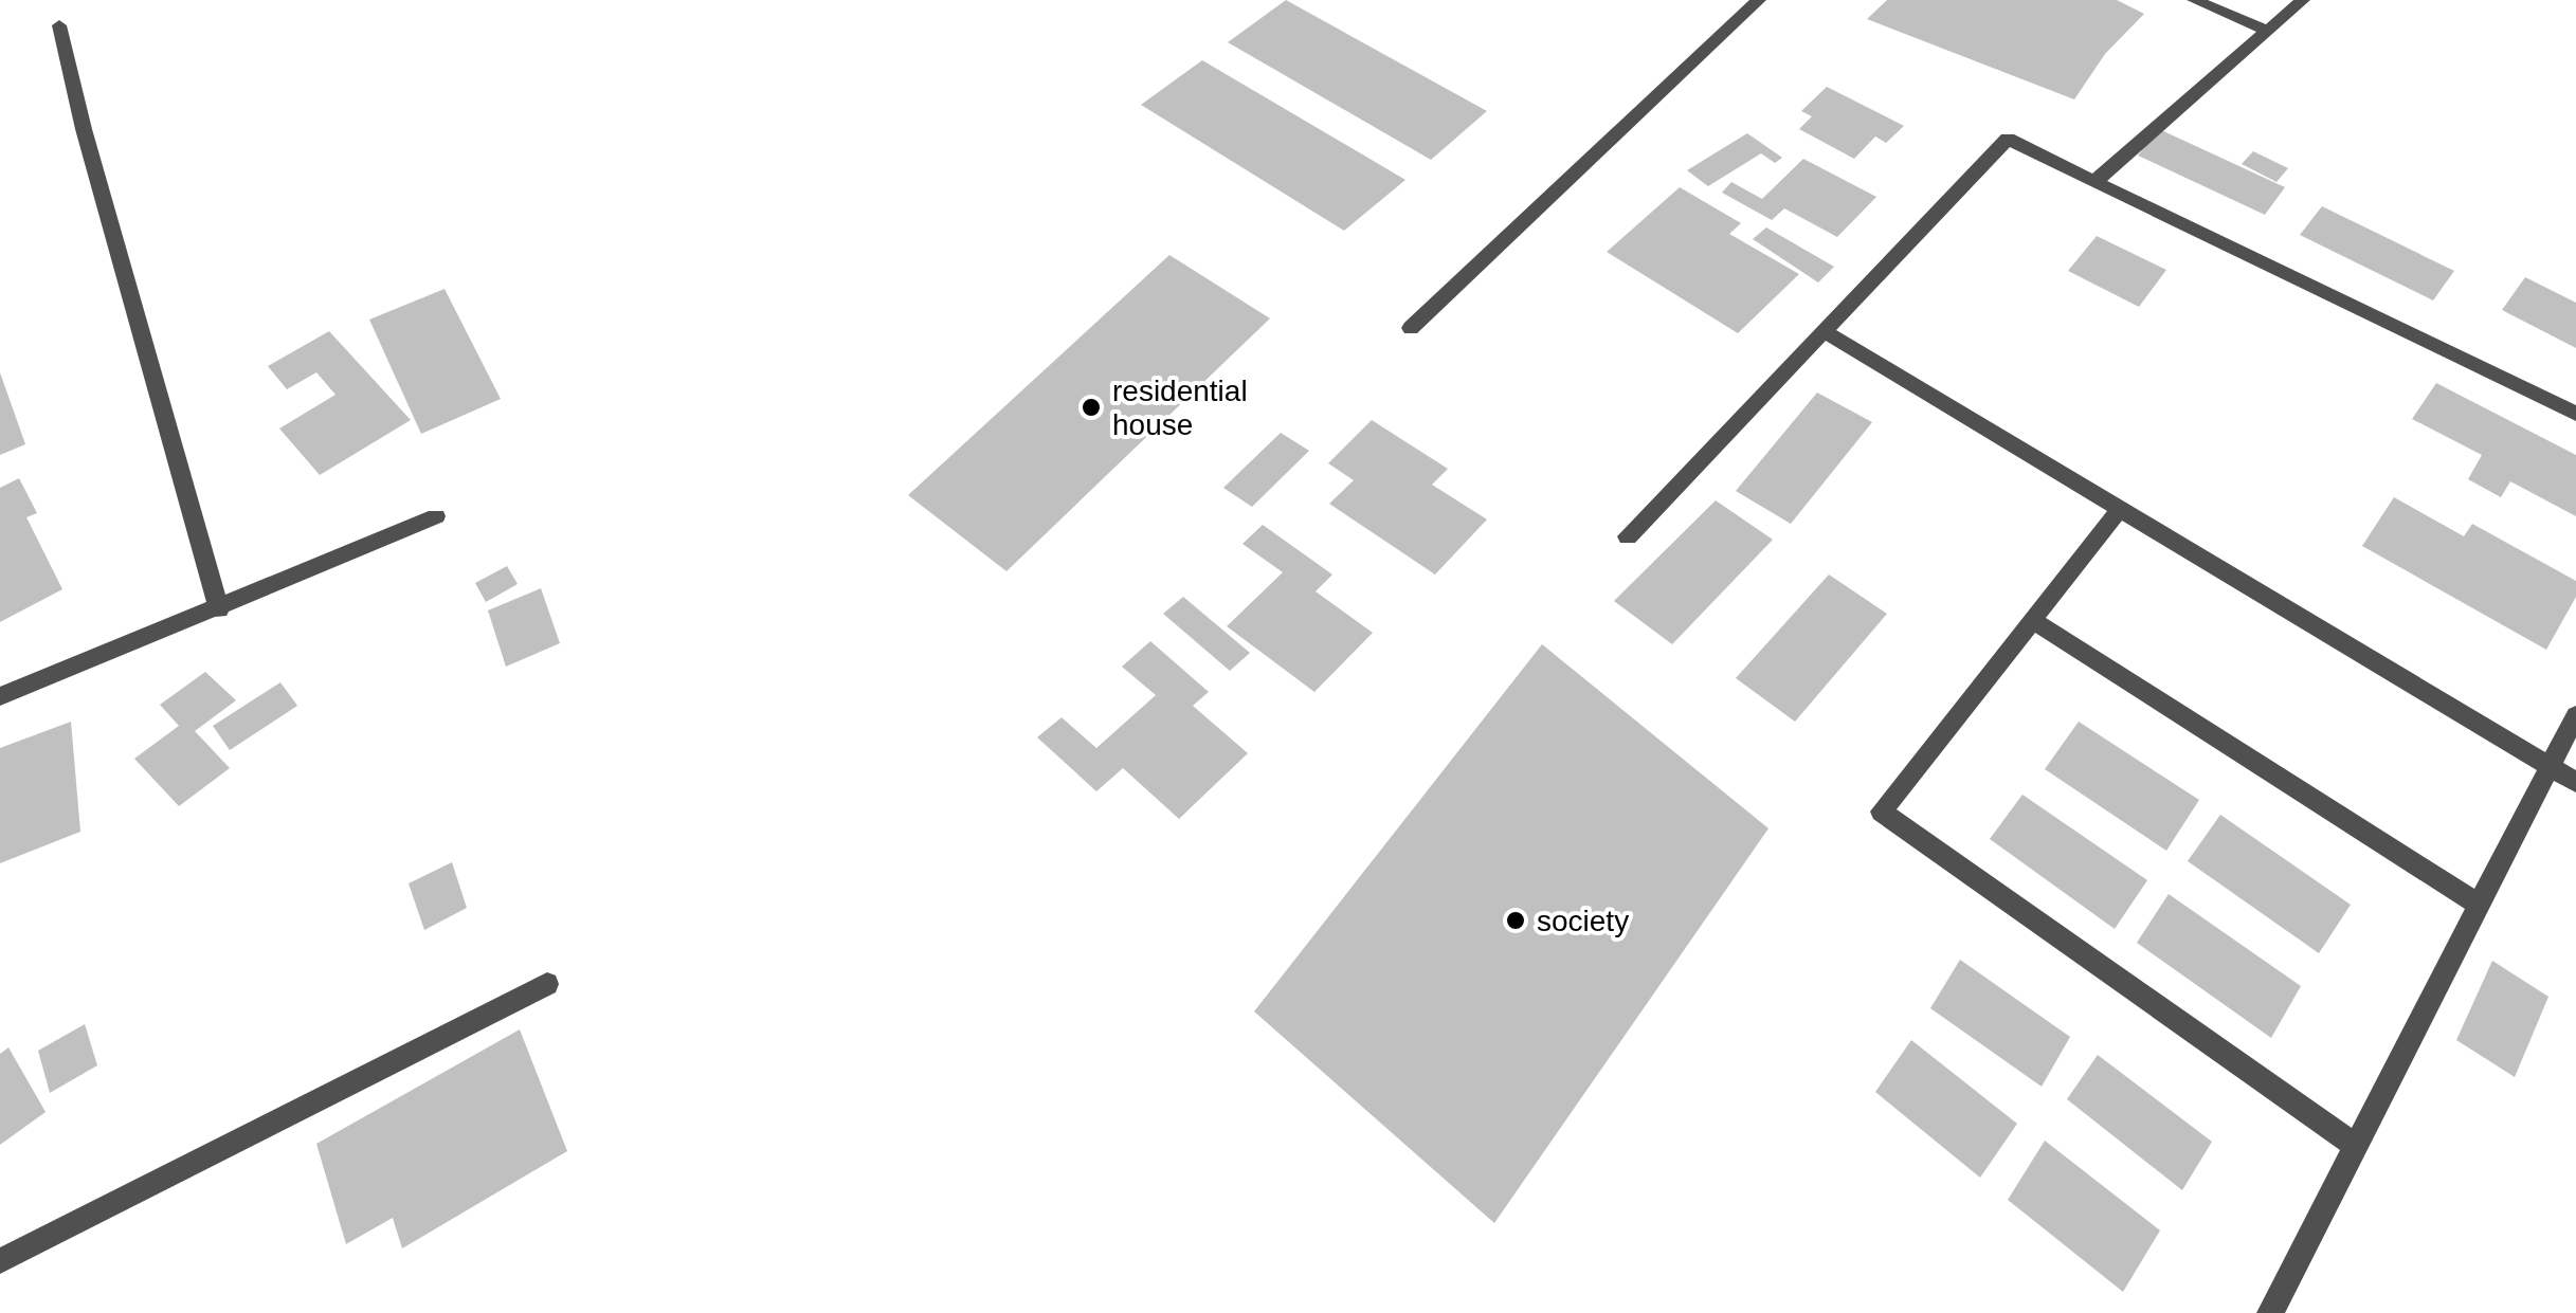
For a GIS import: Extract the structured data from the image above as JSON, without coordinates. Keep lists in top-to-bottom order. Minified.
{"places":["residential house","society"]}
